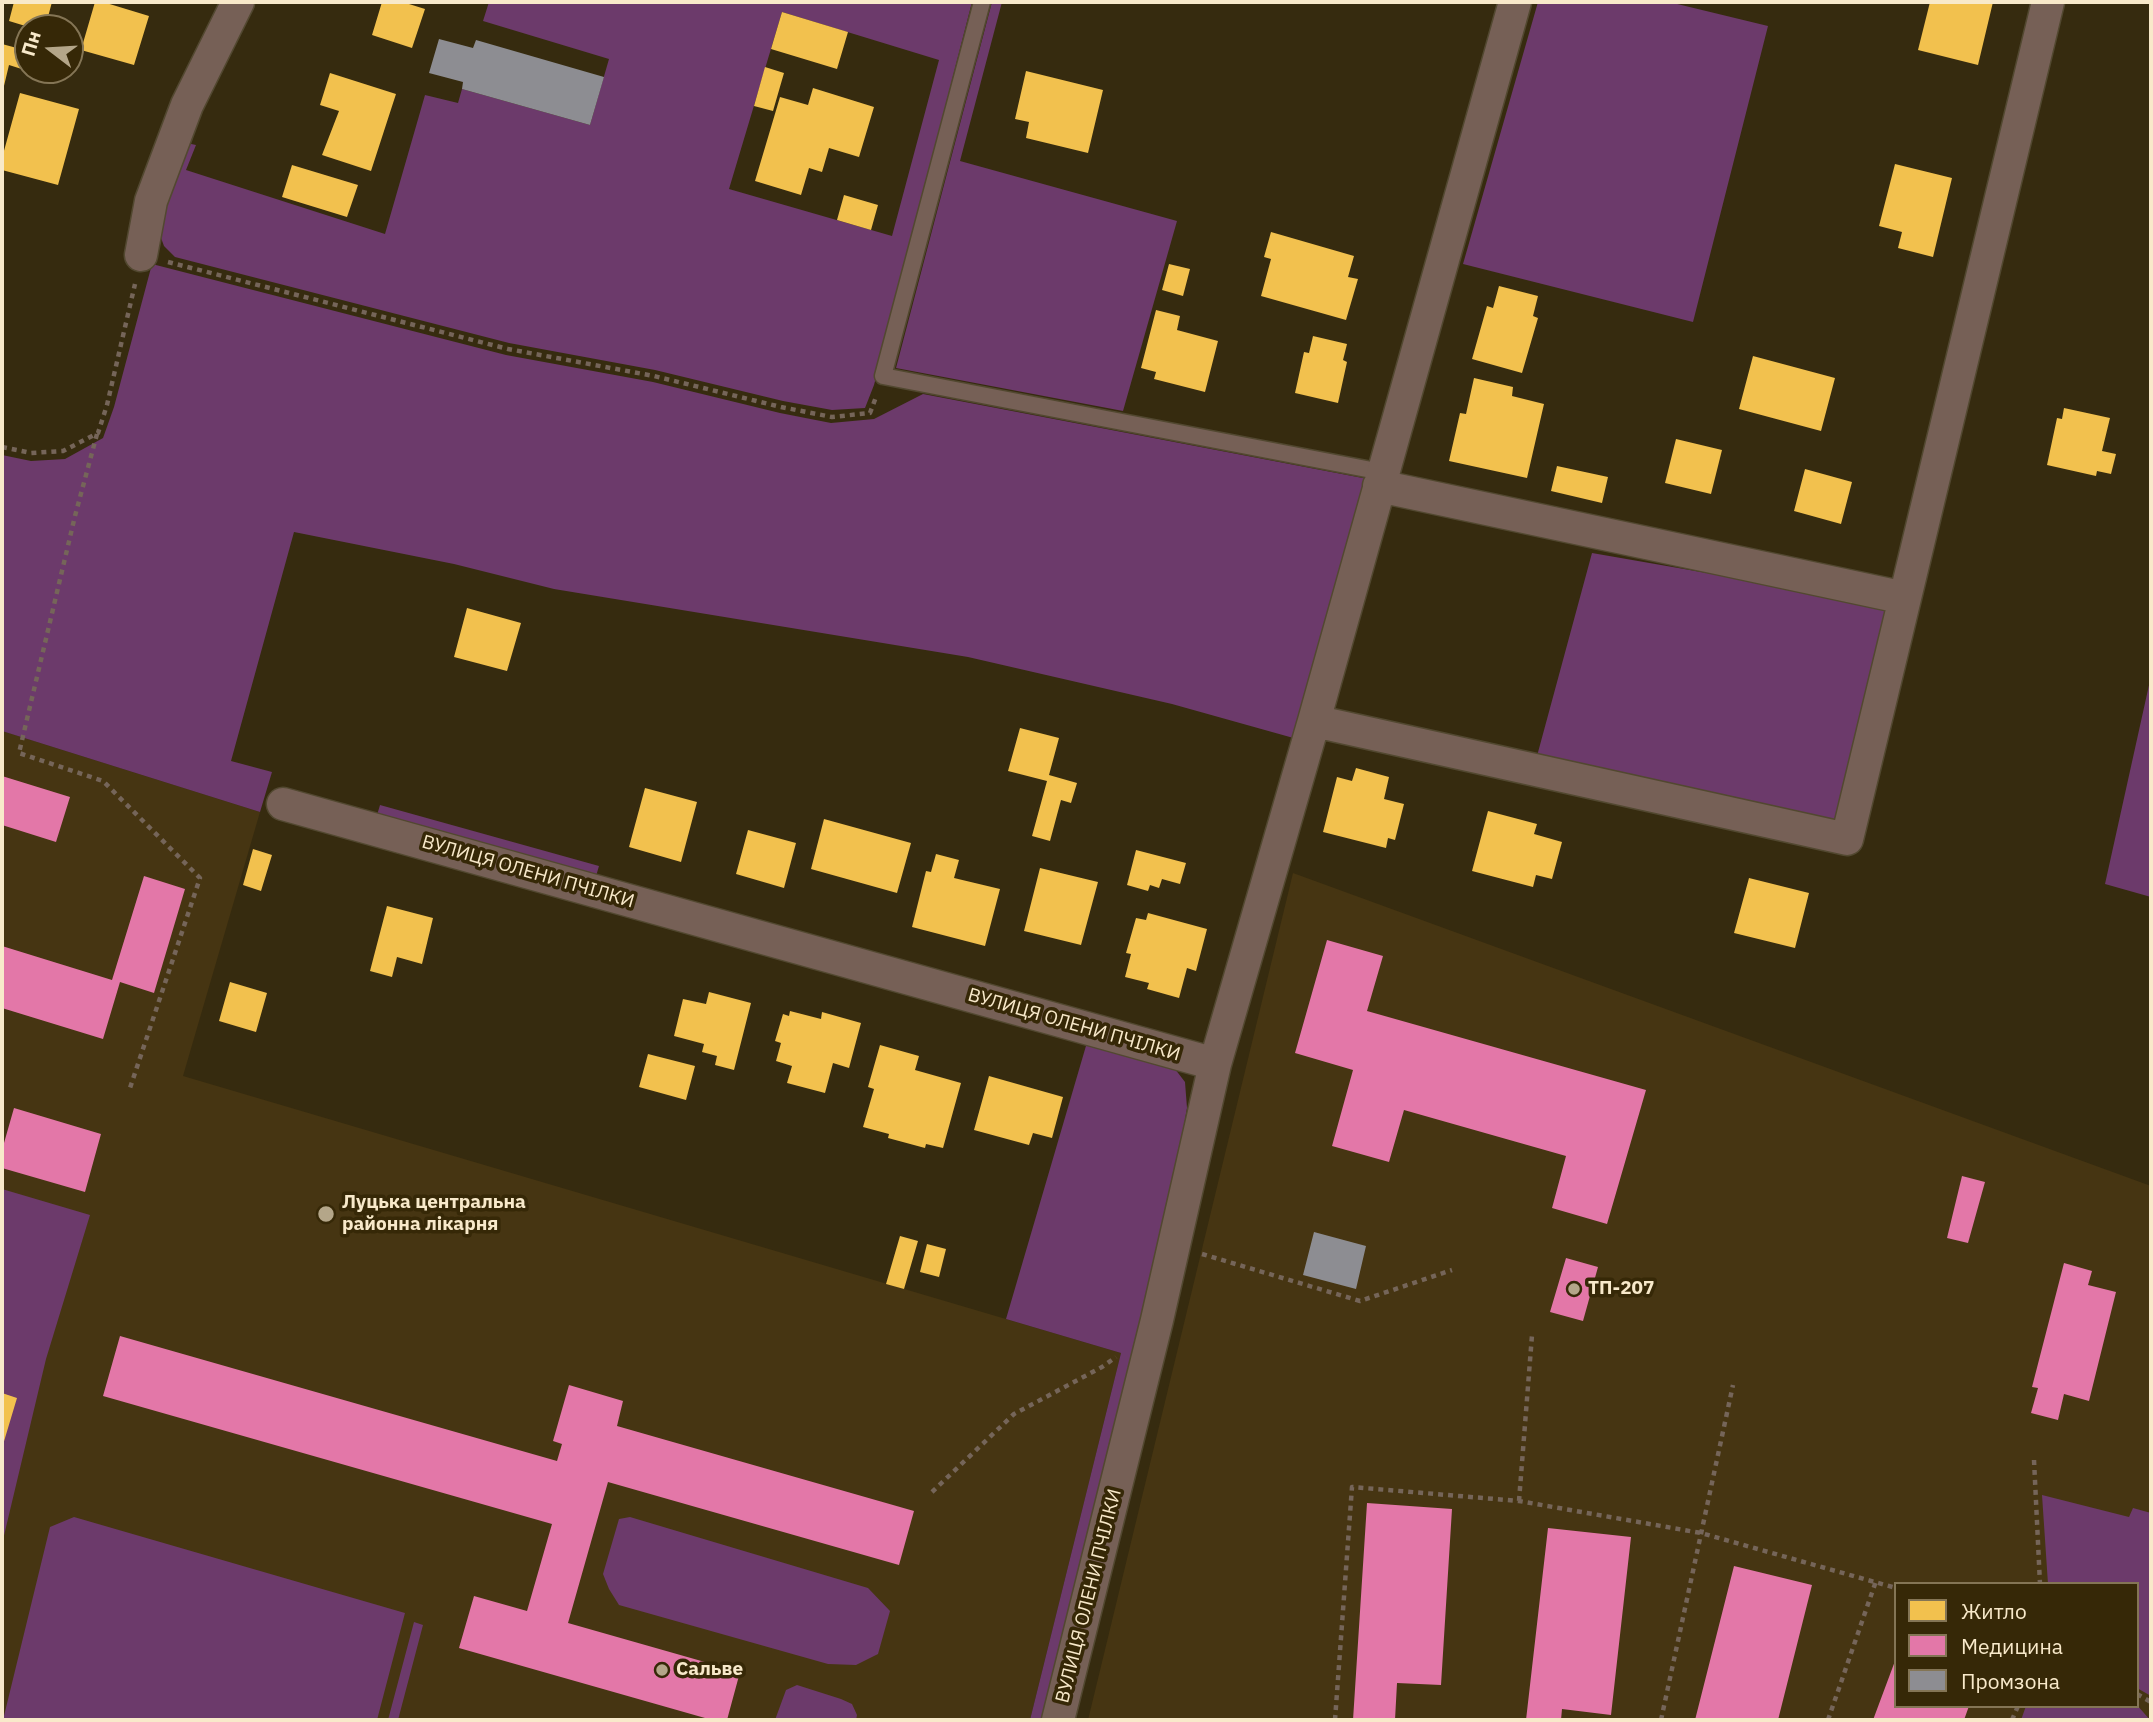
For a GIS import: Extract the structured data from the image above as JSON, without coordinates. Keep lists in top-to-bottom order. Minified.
{"streets":{"street":["ВУЛИЦЯ ОЛЕНИ ПЧІЛКИ"]},"places":["Луцька центральна районна лікарня","ТП-207","Сальве"],"legend":["Житло","Медицина","Промзона"],"north":"left"}
